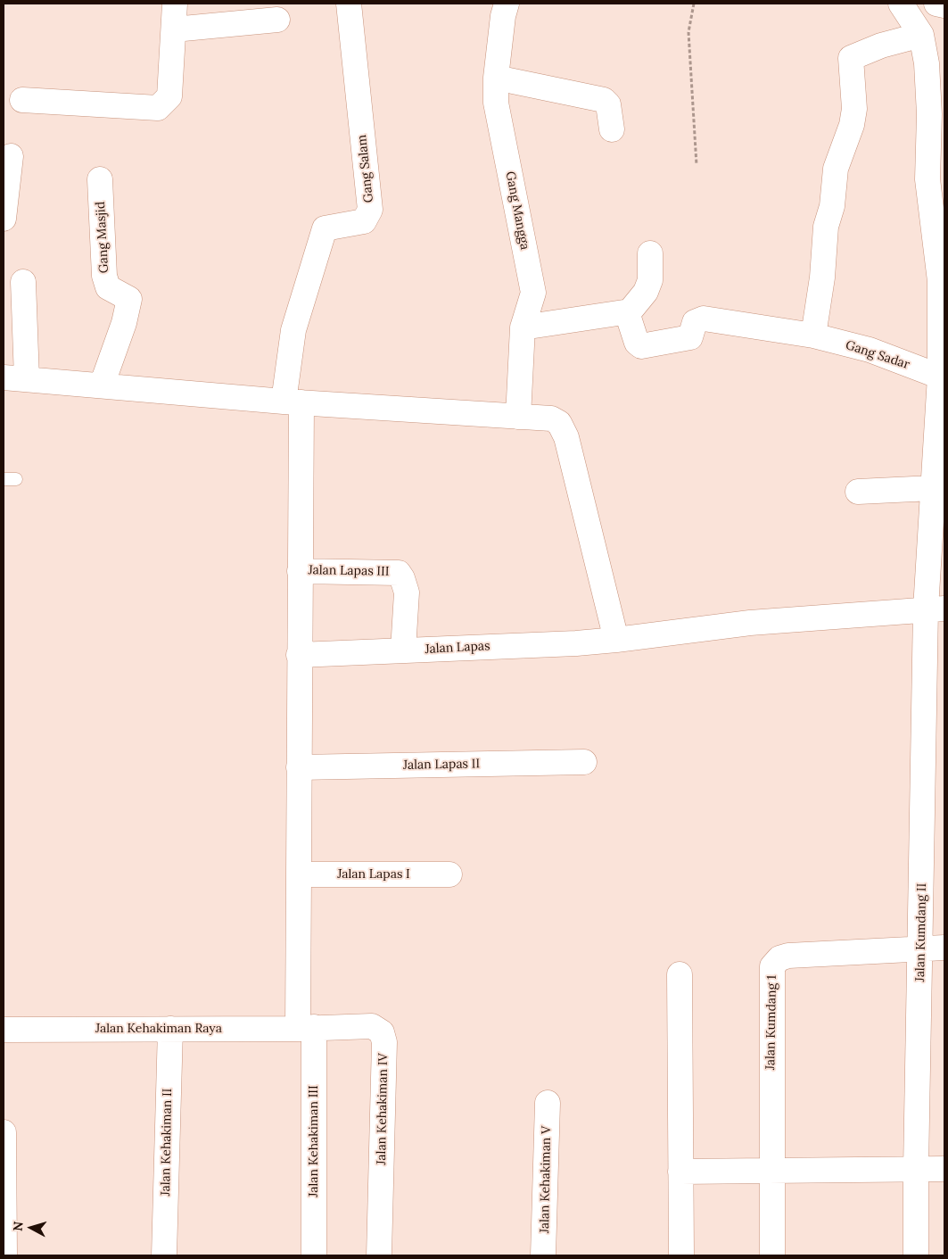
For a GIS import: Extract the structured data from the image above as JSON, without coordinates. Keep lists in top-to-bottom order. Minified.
{"streets":{"street":["Gang Salam","Gang Mangga","Gang Masjid","Gang Sadar","Jalan Lapas III","Jalan Lapas","Jalan Lapas II","Jalan Lapas I","Jalan Kumdang II","Jalan Kumdang 1","Jalan Kehakiman Raya","Jalan Kehakiman IV","Jalan Kehakiman III","Jalan Kehakiman II","Jalan Kehakiman V"]},"crossings":[["Gang Salam","Jalan Kehakiman III"],["Gang Sadar","Jalan Kumdang II"],["Jalan Lapas III","Jalan Lapas"],["Jalan Lapas III","Jalan Kehakiman III"],["Jalan Lapas","Jalan Kumdang II"],["Jalan Lapas","Jalan Kehakiman III"],["Jalan Lapas II","Jalan Kehakiman III"],["Jalan Lapas I","Jalan Kehakiman III"],["Jalan Kumdang II","Jalan Kumdang 1"],["Jalan Kehakiman Raya","Jalan Kehakiman IV"],["Jalan Kehakiman Raya","Jalan Kehakiman III"],["Jalan Kehakiman Raya","Jalan Kehakiman II"],["Jalan Kehakiman IV","Jalan Kehakiman III"]],"north":"left"}
